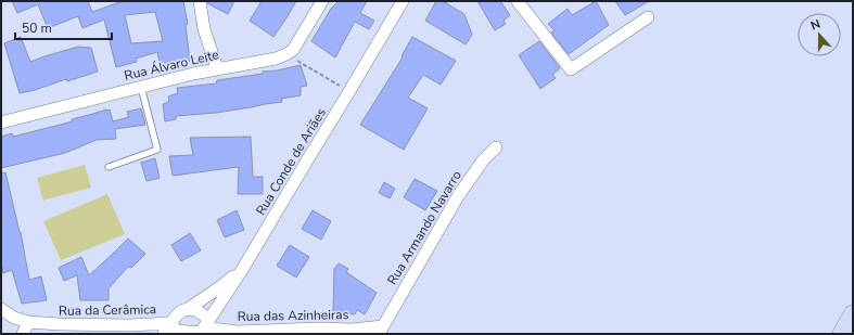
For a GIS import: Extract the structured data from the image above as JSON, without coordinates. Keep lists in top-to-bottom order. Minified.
{"streets":{"street":["Rua Álvaro Leite","Rua Conde de Ariães","Rua Armando Navarro","Rua da Cerâmica","Rua das Azinheiras"]},"crossings":[["Rua Conde de Ariães","Rua da Cerâmica"],["Rua Conde de Ariães","Rua das Azinheiras"],["Rua Armando Navarro","Rua das Azinheiras"],["Rua da Cerâmica","Rua das Azinheiras"]],"scale_bar":"50 m","north":"top"}
